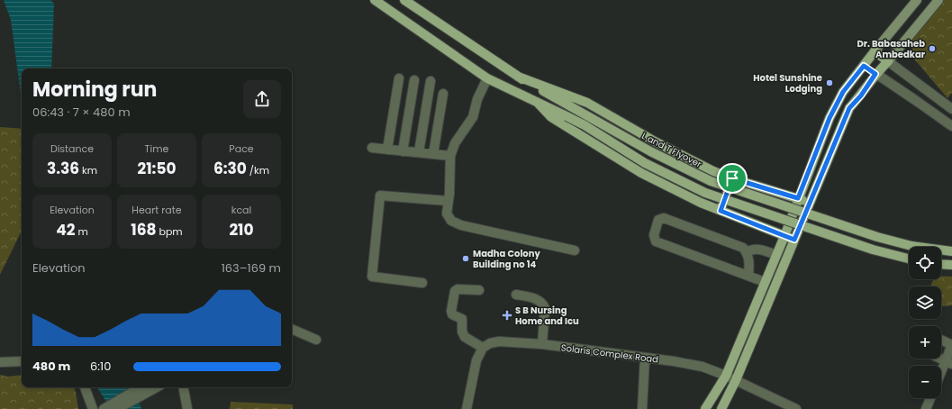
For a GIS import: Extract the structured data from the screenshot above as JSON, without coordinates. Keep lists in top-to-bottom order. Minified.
{"streets":{"main road":["L and T Flyover"],"street":["Solaris Complex Road"]},"places":{"other":["Dr. Babasaheb Ambedkar","Hotel Sunshine Lodging","Madha Colony Building no 14"],"health":["S B Nursing Home and Icu"]},"page":{"heading":["Morning run","06:43 · 7 × 480 m"],"stats":[["Distance","3.36 km"],["Time","21:50"],["Pace","6:30 /km"],["Elevation","42 m"],["Heart rate","168 bpm"],["kcal","210"]],"map_buttons":["+","−"],"chart":["Elevation","163–169 m"],"list":[{"name":"480 m","note":"6:10"}]}}
